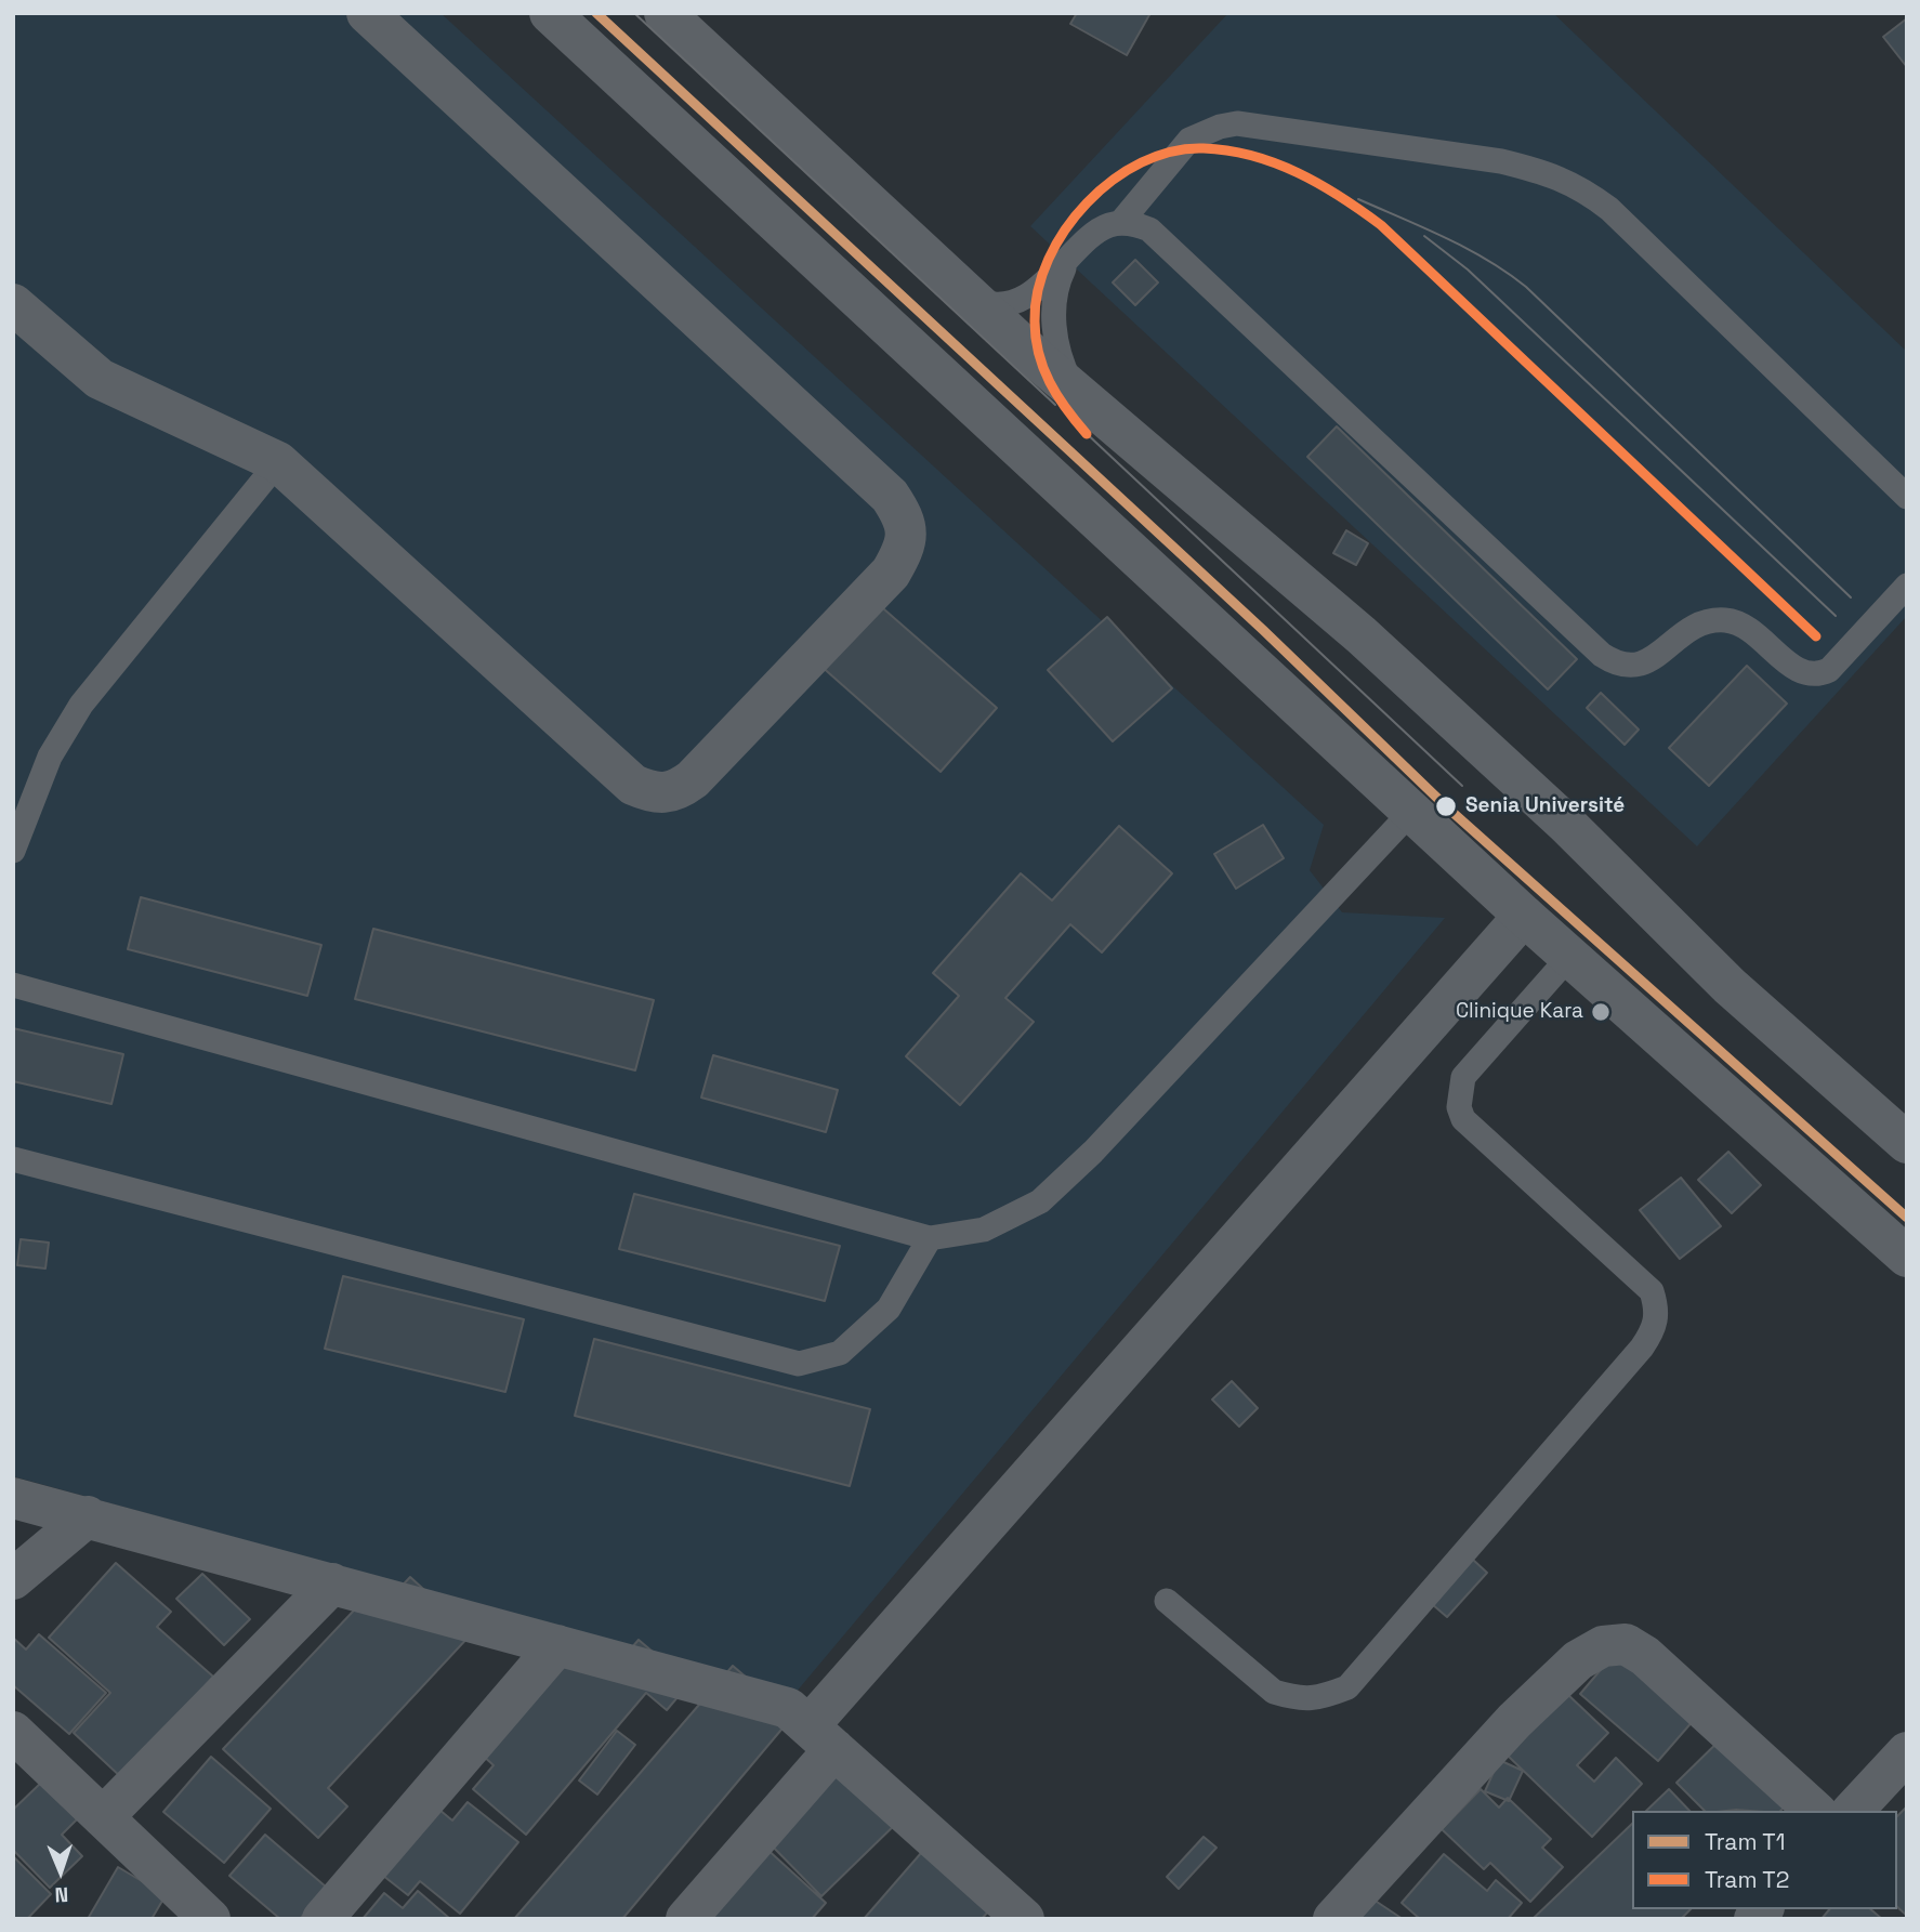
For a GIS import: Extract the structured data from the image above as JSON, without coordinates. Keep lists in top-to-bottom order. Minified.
{"places":["Senia Université","Clinique Kara"],"lines":["tram line T1","tram line T2"],"legend":["Tram T1","Tram T2"],"north":"bottom"}
